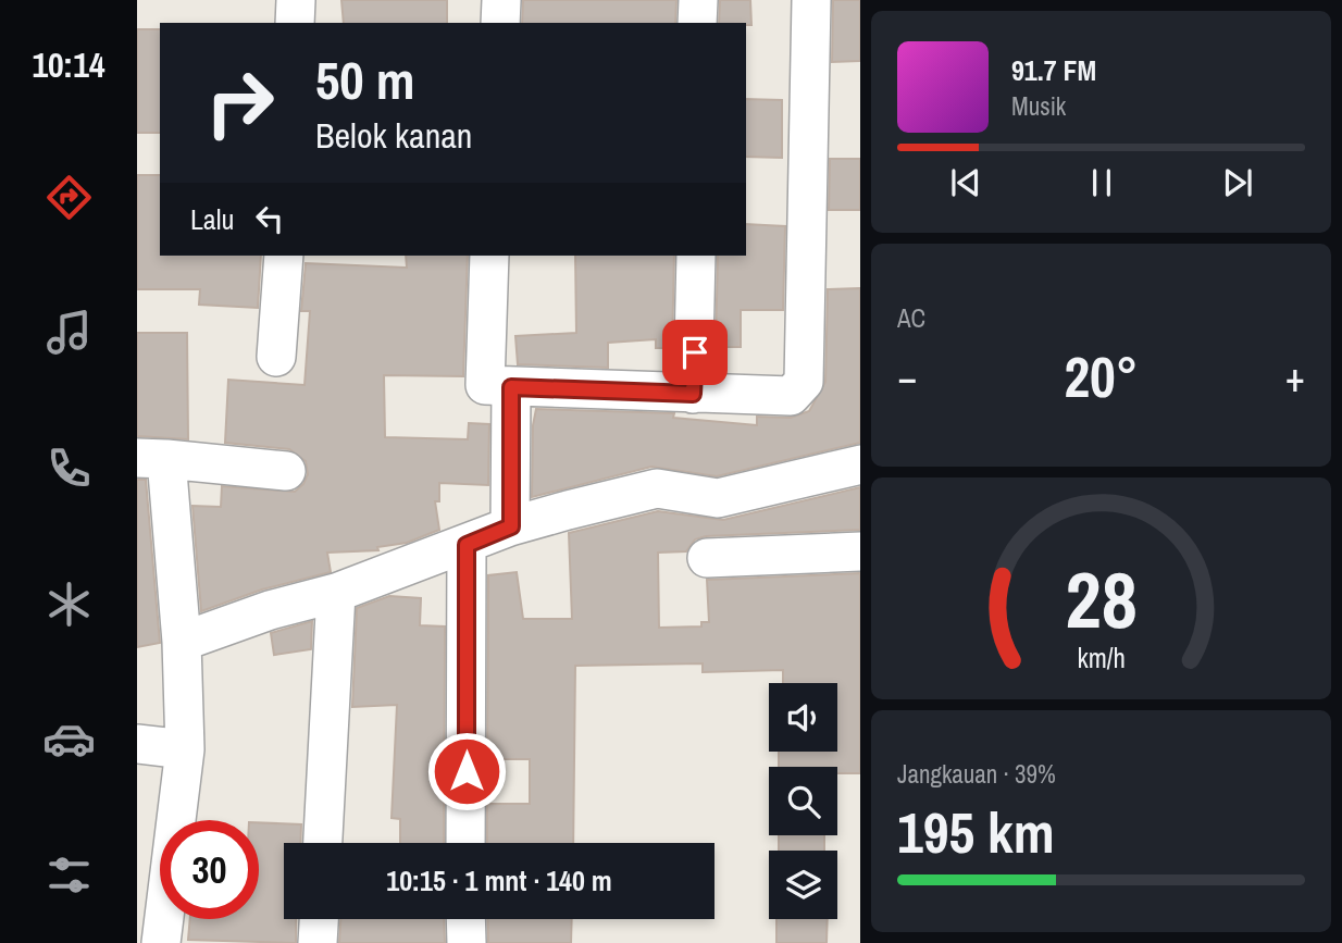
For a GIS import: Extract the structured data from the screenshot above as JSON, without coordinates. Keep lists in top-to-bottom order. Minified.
{"page":{"tabs":"10:14","turn":["50 m","Belok kanan"],"song":["91.7 FM","Musik"],"then":"Lalu","tile":["AC",["Jangkauan · 39%","195 km"]],"heat":["−","20°","+"],"limit":"30","trip":"10:15 · 1 mnt · 140 m","gauge":["28","km/h"]}}
